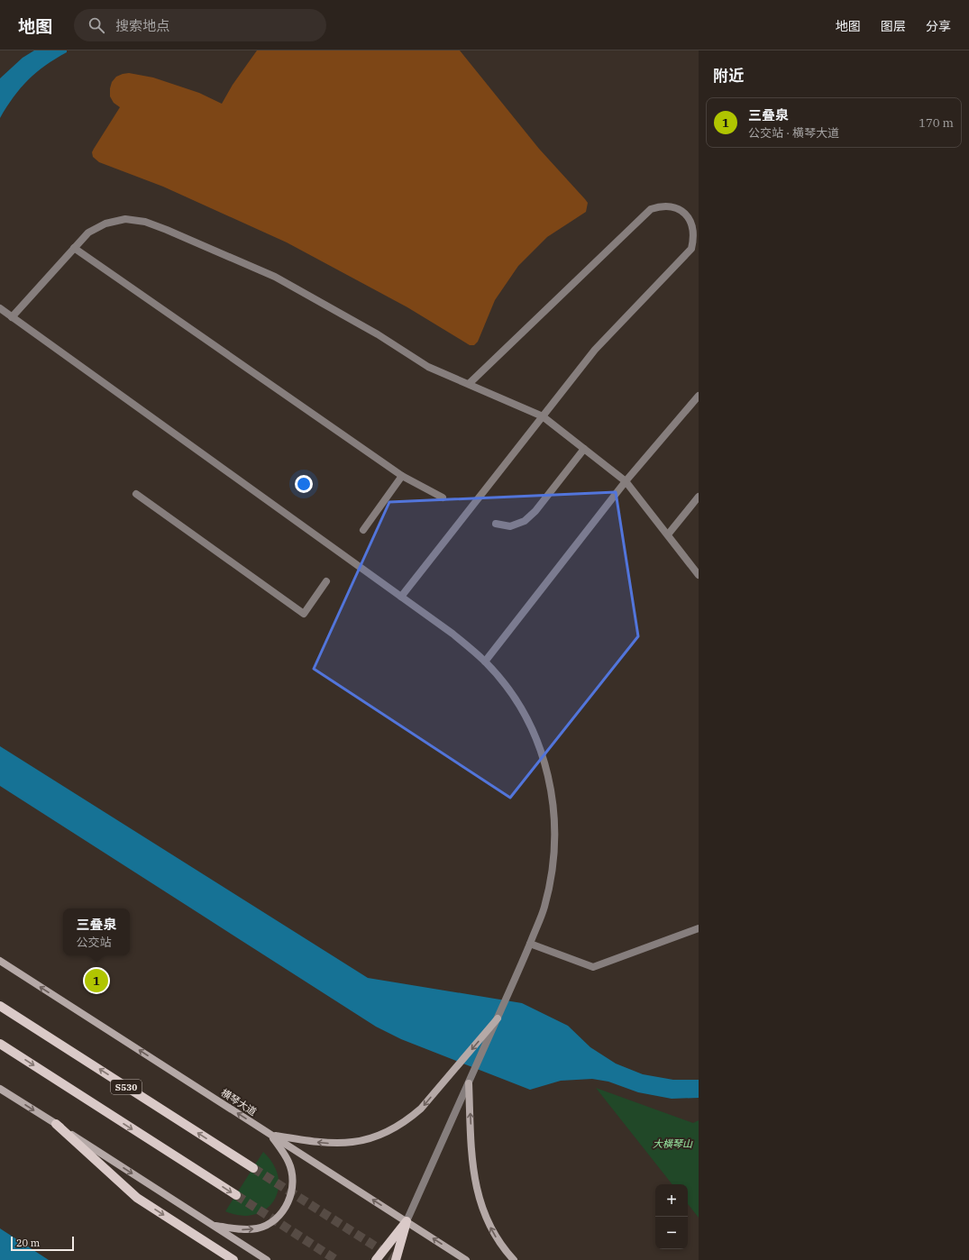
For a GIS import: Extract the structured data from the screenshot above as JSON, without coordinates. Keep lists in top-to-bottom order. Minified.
{"streets":{"main road":["S530","横琴大道"]},"parks":["大橫琴山"],"scale_bar":"20 m","page":{"header":"地图","search":"搜索地点","nav":["地图","图层","分享"],"heading":"附近","list":[{"mark":"1","name":"三叠泉","note":"公交站 · 横琴大道","value":"170 m"}],"popup":["三叠泉","公交站"],"pins":"1","map_buttons":["+","−"],"scale":"20 m"}}
